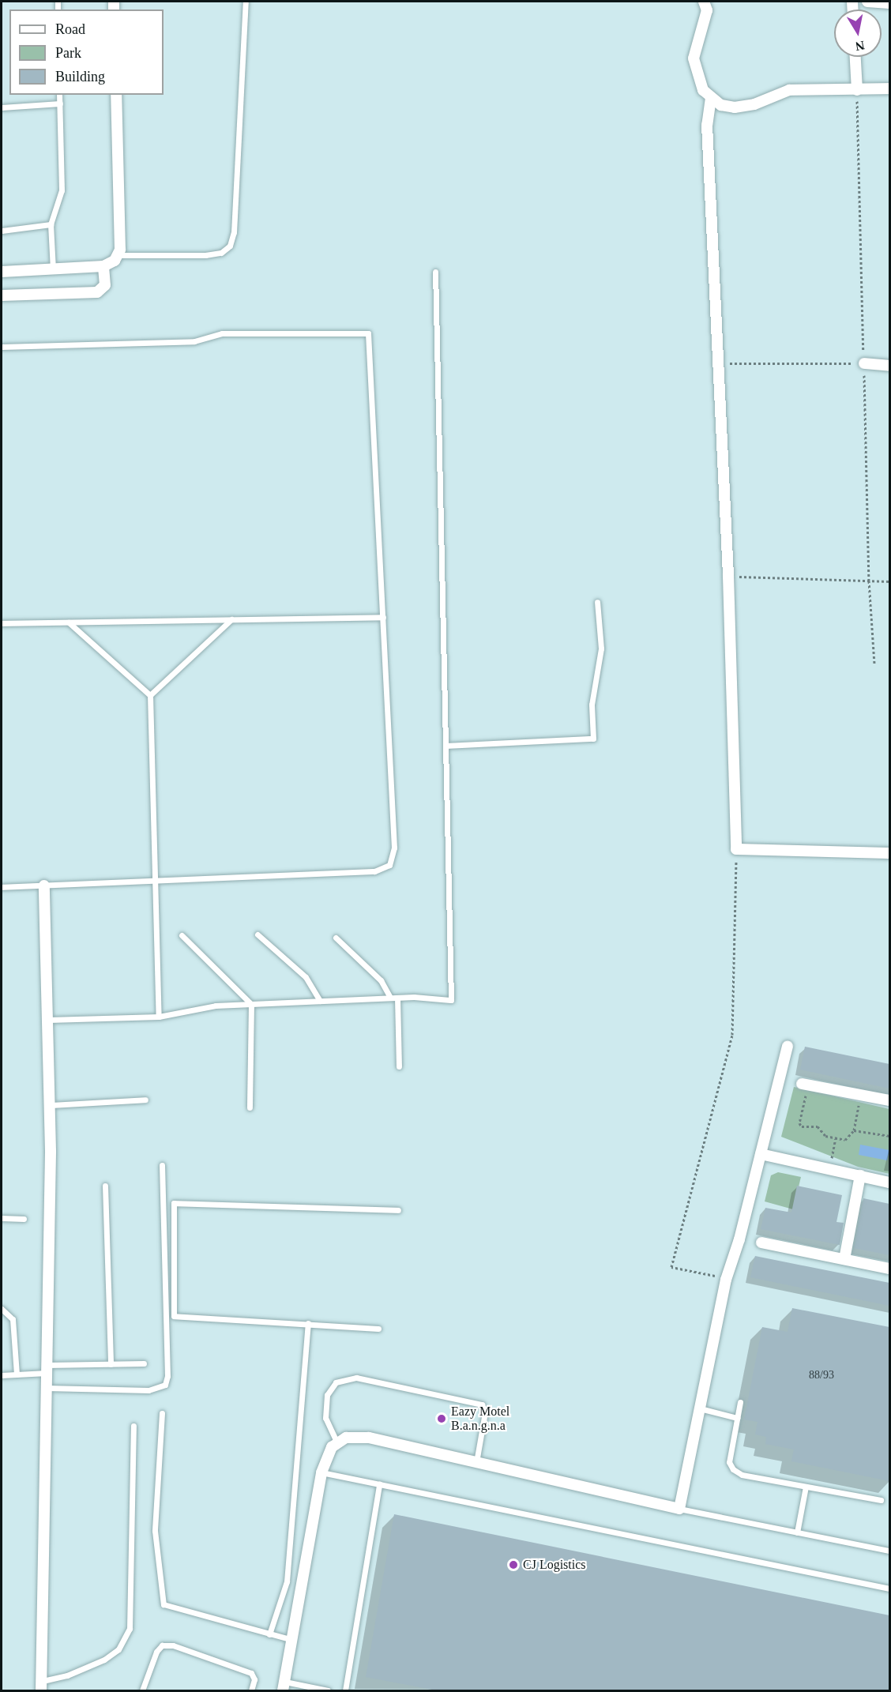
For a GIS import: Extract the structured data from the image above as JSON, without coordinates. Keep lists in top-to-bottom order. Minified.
{"places":["Eazy Motel B.a.n.g.n.a","CJ Logistics"],"house_numbers":["88/93"],"legend":["Road","Park","Building"],"north":"bottom"}
